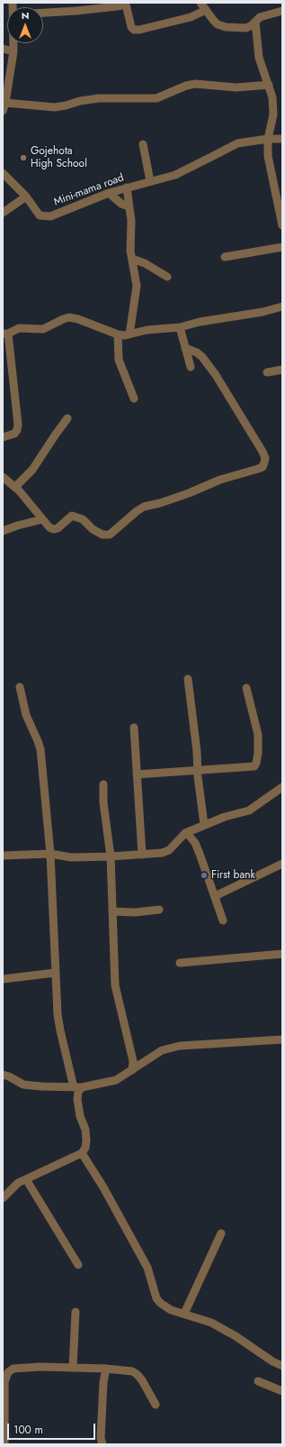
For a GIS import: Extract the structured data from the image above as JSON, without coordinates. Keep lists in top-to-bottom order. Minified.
{"streets":{"street":["Mini-mama road"]},"places":["Gojehota High School","First bank"],"scale_bar":"100 m","north":"top"}
